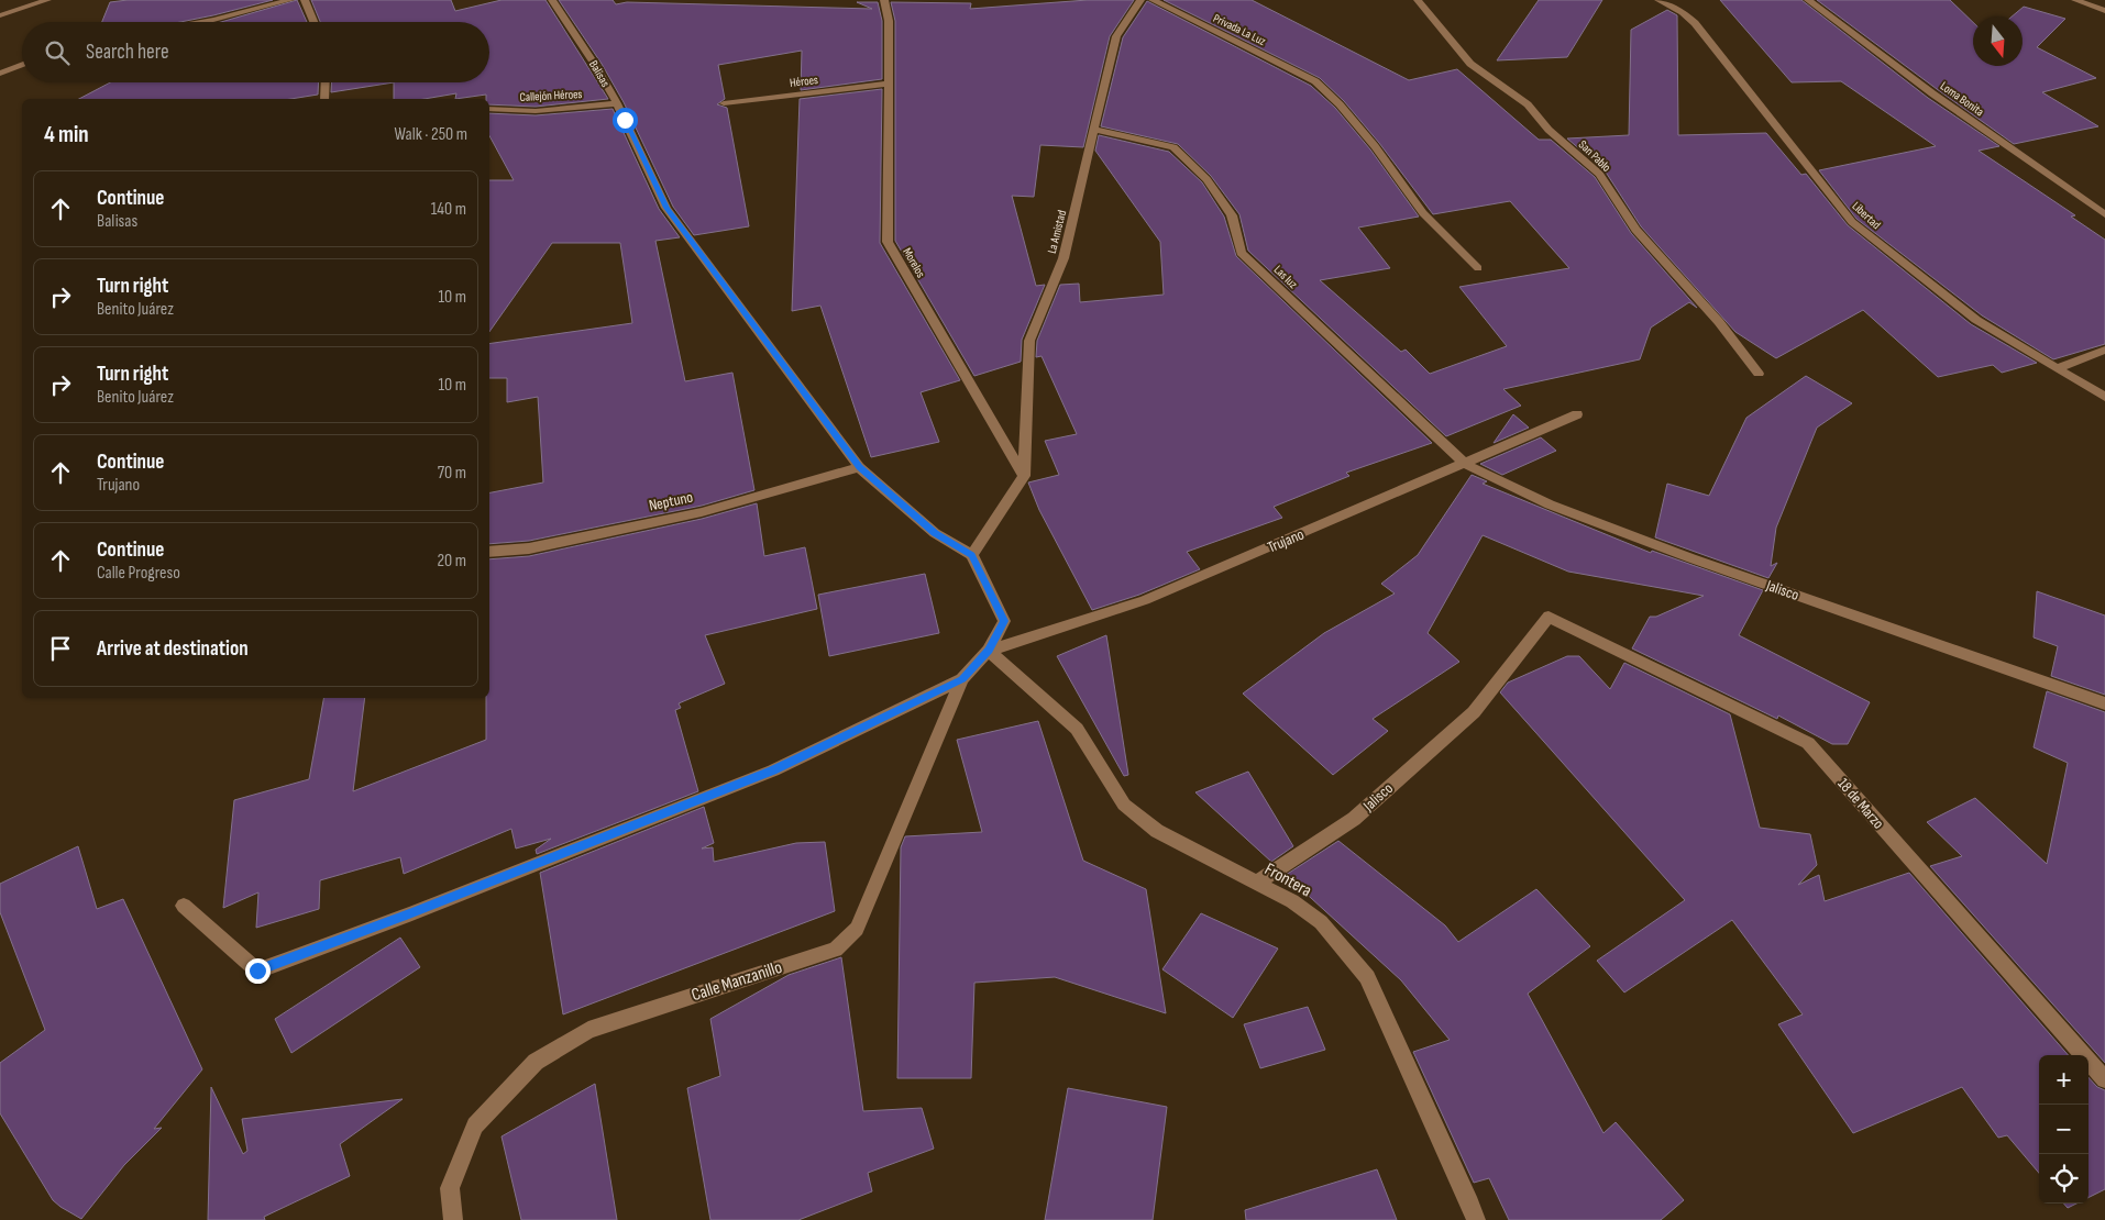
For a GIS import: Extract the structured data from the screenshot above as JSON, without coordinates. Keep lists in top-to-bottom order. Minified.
{"streets":{"street":["Privada La Luz","Balisas","Héroes","Callejón Héroes","Loma Bonita","San Pablo","Libertad","La Amistad","Morelos","Las luz","Neptuno","Trujano","Jalisco","18 de Marzo","Frontera","Calle Manzanillo"]},"crossings":[["Balisas","Callejón Héroes"],["Balisas","Neptuno"],["Héroes","Morelos"],["La Amistad","Morelos"],["La Amistad","Las luz"],["Las luz","Trujano"],["Las luz","Jalisco"],["Trujano","Jalisco"],["Trujano","Frontera"],["Jalisco","18 de Marzo"],["Jalisco","Frontera"]],"north":"bottom","page":{"search":"Search here","heading":["4 min","Walk · 250 m"],"list":[["Continue","Balisas","140 m"],["Turn right","Benito Juárez","10 m"],["Turn right","Benito Juárez","10 m"],["Continue","Trujano","70 m"],["Continue","Calle Progreso","20 m"],"Arrive at destination"],"map_buttons":["+","−"]}}
